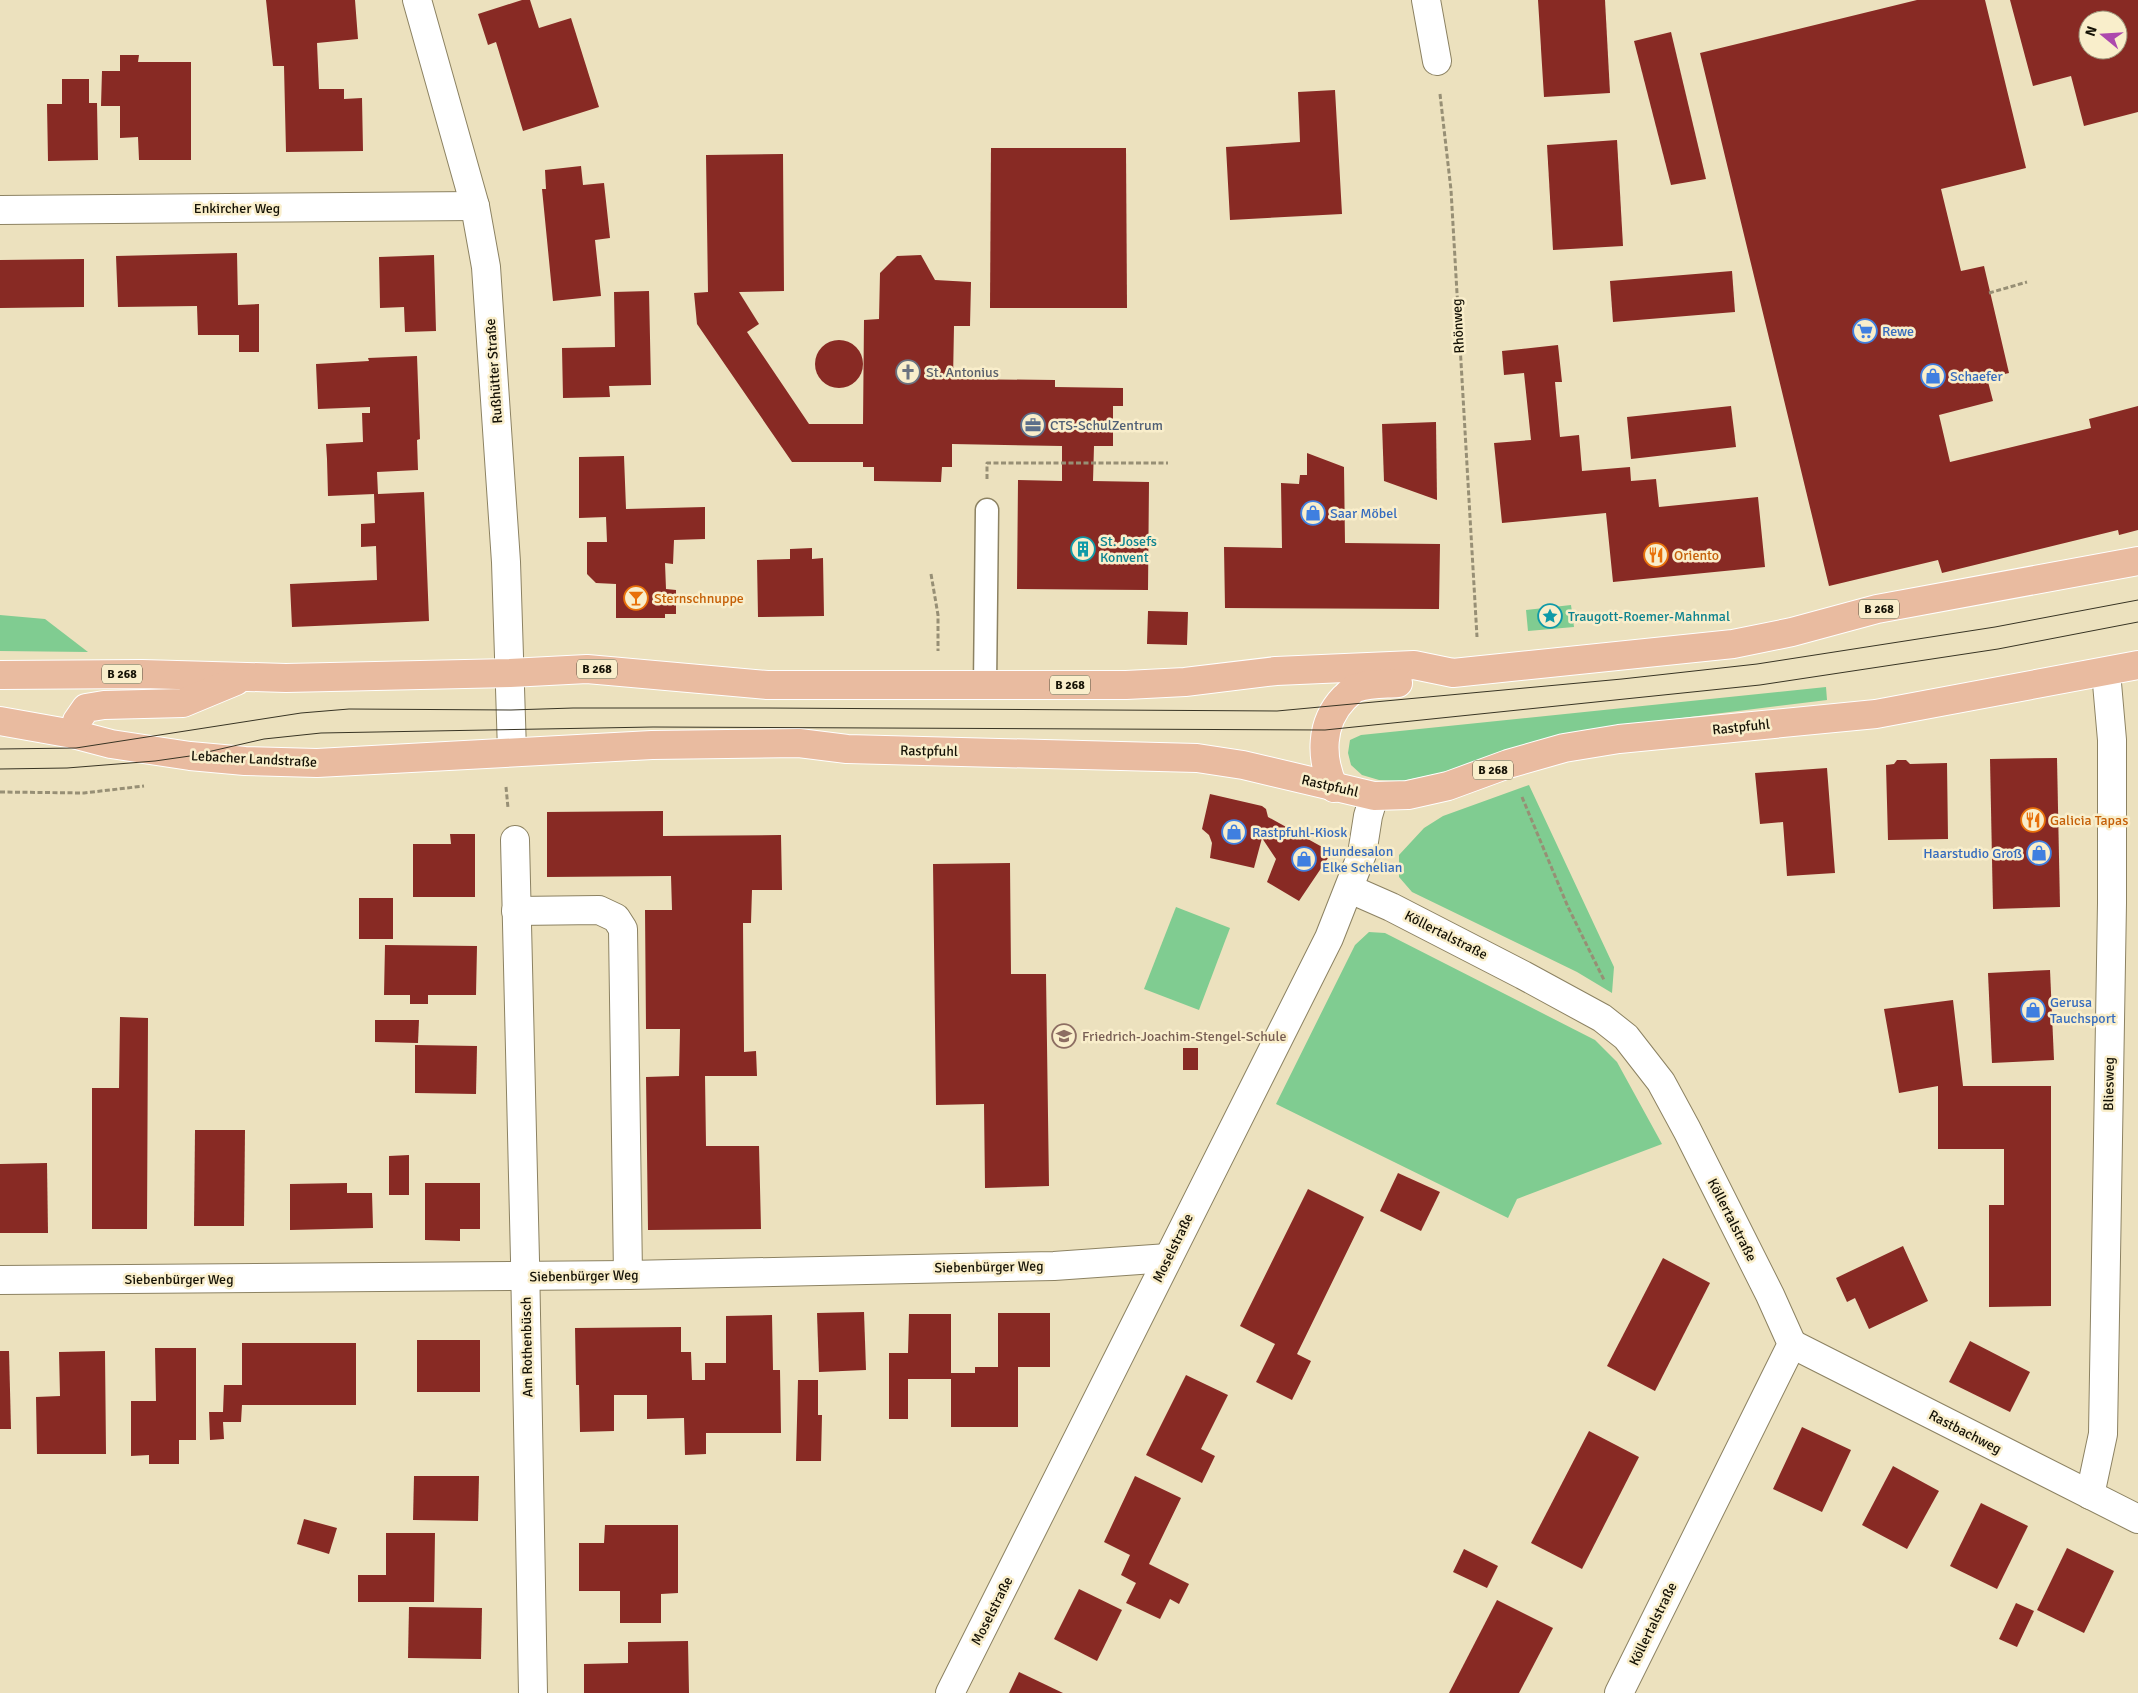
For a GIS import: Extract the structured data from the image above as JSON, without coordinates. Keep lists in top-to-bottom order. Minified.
{"streets":{"main road":["B 268","Rastpfuhl","Lebacher Landstraße"],"street":["Enkircher Weg","Rußhütter Straße","Köllertalstraße","Bliesweg","Moselstraße","Siebenbürger Weg","Am Rothenbüsch","Rastbachweg"],"path":["Rhönweg"]},"crossings":[["Enkircher Weg","Rußhütter Straße"],["Rußhütter Straße","B 268"],["Rußhütter Straße","Rastpfuhl"],["Rußhütter Straße","Lebacher Landstraße"],["B 268","Rastpfuhl"],["B 268","Lebacher Landstraße"],["Rastpfuhl","Lebacher Landstraße"],["Rastpfuhl","Bliesweg"],["Rastpfuhl","Moselstraße"],["Köllertalstraße","Moselstraße"],["Köllertalstraße","Rastbachweg"],["Bliesweg","Rastbachweg"],["Moselstraße","Siebenbürger Weg"],["Siebenbürger Weg","Am Rothenbüsch"]],"places":{"supermarket":["Rewe"],"church":["St. Antonius"],"shop":["Schaefer","Saar Möbel","Rastpfuhl-Kiosk","Haarstudio Groß","Hundesalon Elke Schelian","Gerusa Tauchsport"],"office":["CTS-SchulZentrum"],"building":["St. Josefs Konvent"],"restaurant":["Oriento","Galicia Tapas"],"bar":["Sternschnuppe"],"place":["Traugott-Roemer-Mahnmal"],"school or university":["Friedrich-Joachim-Stengel-Schule"]},"north":"left"}
